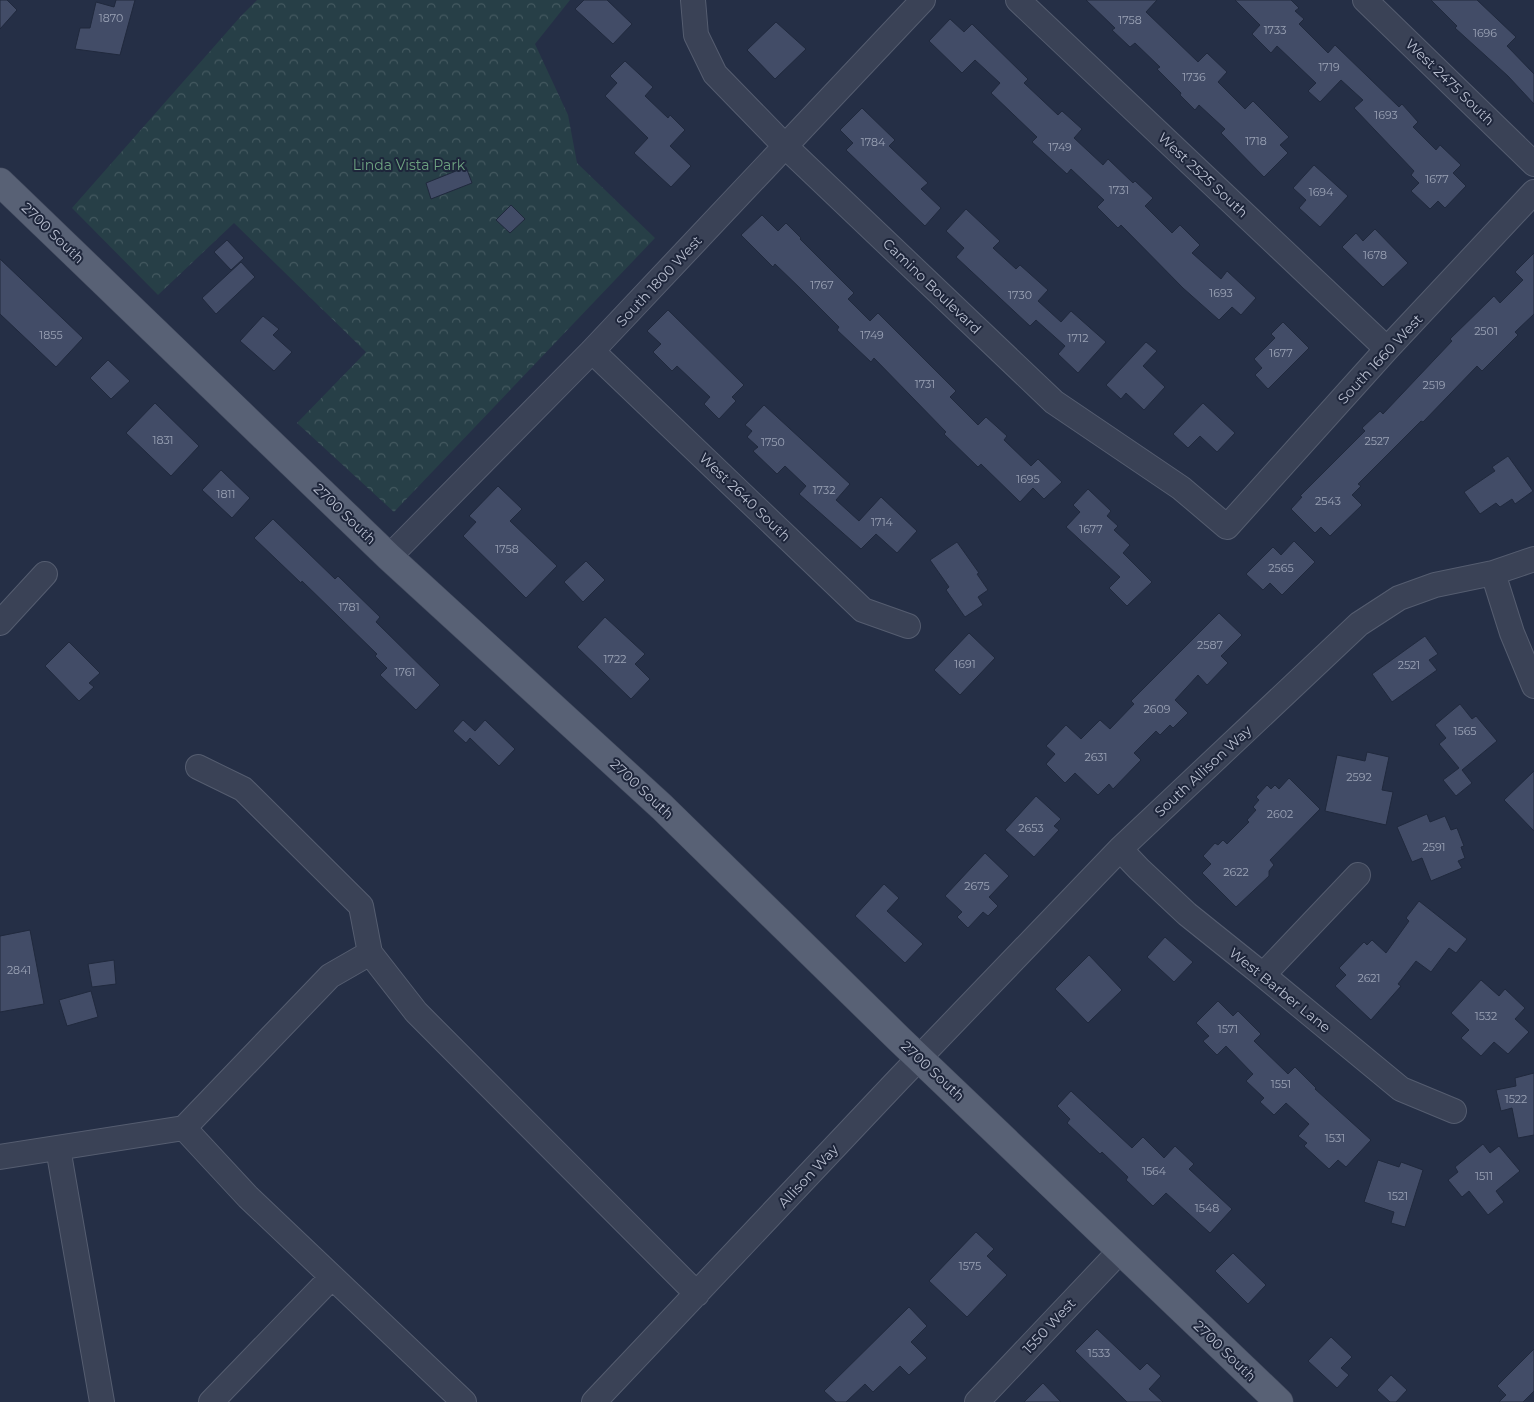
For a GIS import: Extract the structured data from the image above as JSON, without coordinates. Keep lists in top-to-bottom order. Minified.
{"streets":{"main road":["2700 South"],"street":["West 2475 South","West 2525 South","South 1800 West","Camino Boulevard","South 1660 West","West 2640 South","South Allison Way","West Barber Lane","Allison Way","1550 West"]},"crossings":[["West 2525 South","South 1660 West"],["2700 South","South 1800 West"],["2700 South","South Allison Way"],["2700 South","Allison Way"],["2700 South","1550 West"],["South 1800 West","Camino Boulevard"],["South 1800 West","West 2640 South"],["Camino Boulevard","South 1660 West"],["South Allison Way","West Barber Lane"],["South Allison Way","Allison Way"]],"parks":["Linda Vista Park"],"house_numbers":["1870","1758","1733","1696","1719","1736","1693","1718","1784","1749","1677","1731","1694","1678","1767","1693","1730","2501","1855","1749","1712","1677","1731","2519","1831","2527","1750","1695","1732","1811","2543","1714","1677","1758","2565","1781","2587","1722","1691","2521","1761","2609","1565","2631","2592","2602","2653","2591","2622","2675","2841","2621","1532","1571","1551","1522","1531","1564","1511","1521","1548","1575","1533"]}
